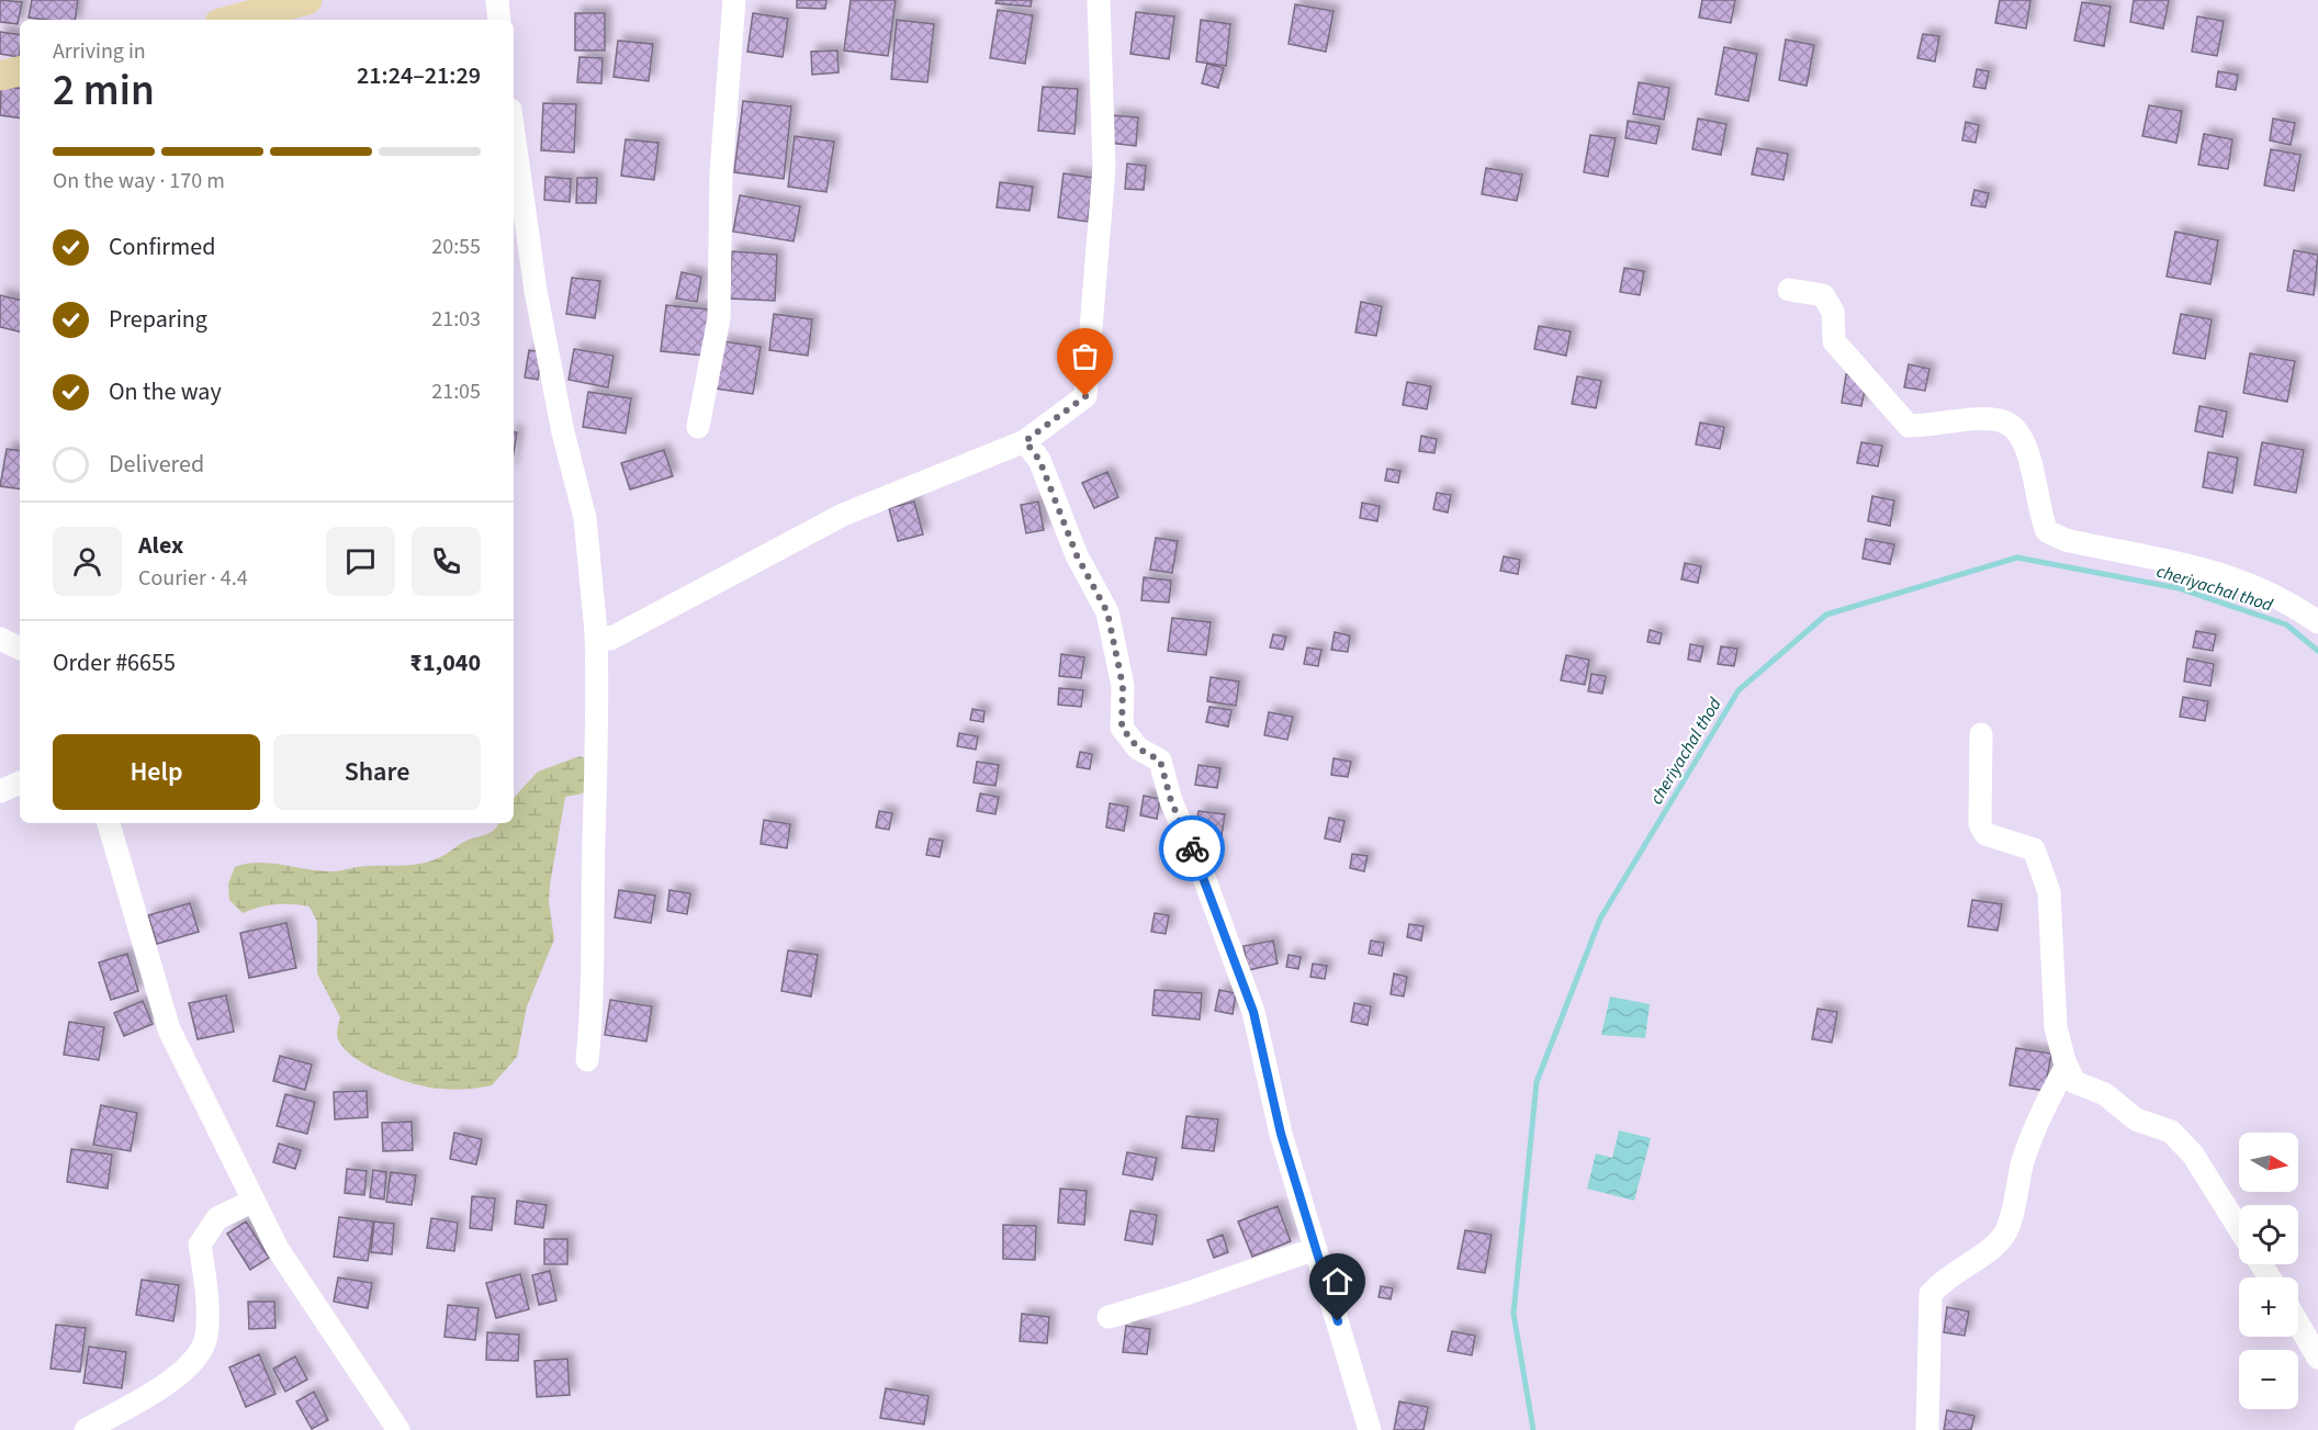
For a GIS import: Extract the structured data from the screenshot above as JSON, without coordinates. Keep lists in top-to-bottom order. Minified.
{"water":["cheriyachal thod"],"north":"right","page":{"heading":["2 min","Arriving in","21:24–21:29"],"panel":["Alex","Courier · 4.4","Order #6655","₹1,040"],"bar":"On the way · 170 m","list":[["Confirmed","20:55"],["Preparing","21:03"],["On the way","21:05"],"Delivered"],"buttons":["Help","Share"],"map_buttons":["+","−"]}}
